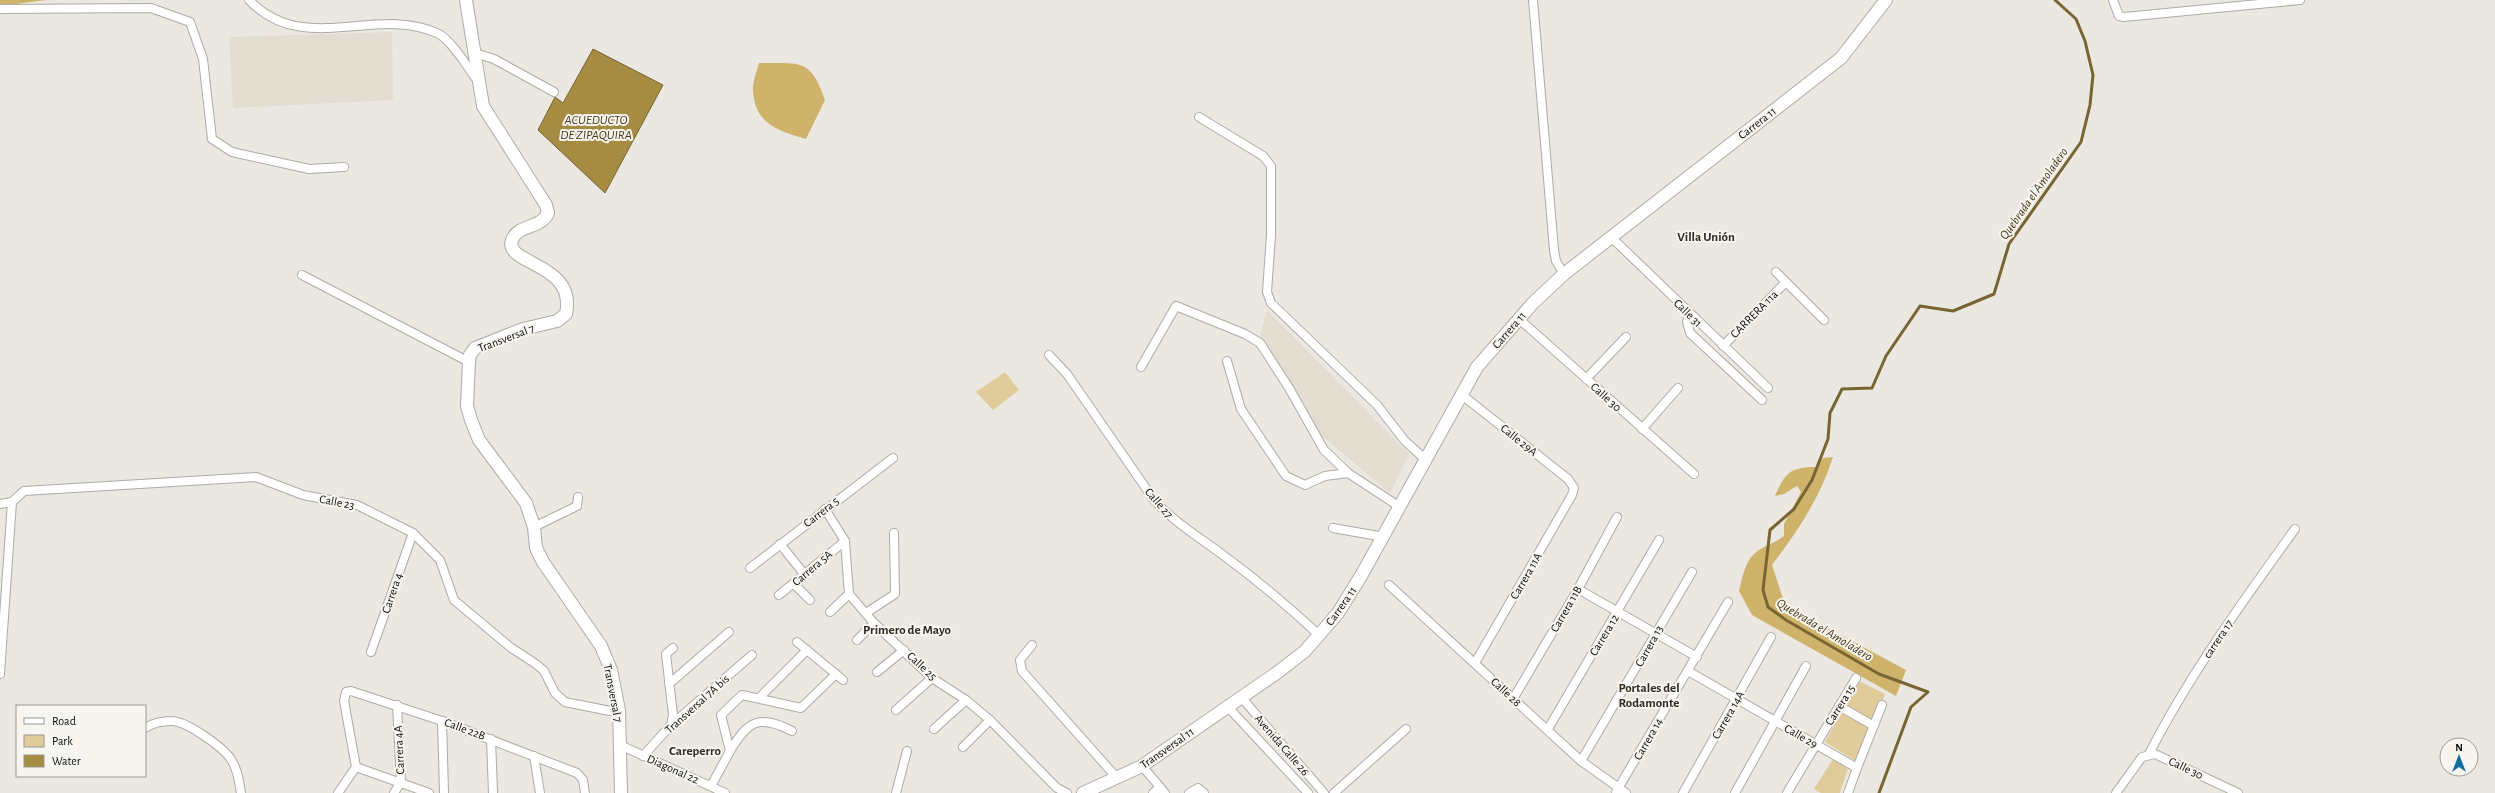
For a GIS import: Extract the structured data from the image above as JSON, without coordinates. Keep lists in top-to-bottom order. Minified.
{"streets":{"street":["Carrera 11","Calle 31","CARRERA 11a","Transversal 7","Calle 30","Calle 29A","Calle 23","Calle 27","Carrera 5","Carrera 5A","Carrera 11A","Carrera 4","Carrera 11B","Carrera 12","carrera 17","Carrera 13","Calle 25","Calle 28","Transversal 7A bis","Carrera 15","Carrera 14A","Calle 22B","Calle 29","Carrera 14","Avenida Calle 26","Transversal 11","Carrera 4A","Diagonal 22"]},"crossings":[["Carrera 11","Calle 31"],["Carrera 11","Calle 30"],["Carrera 11","Calle 29A"],["Carrera 11","Calle 27"],["Carrera 11","Avenida Calle 26"],["Carrera 11","Transversal 11"],["Calle 31","CARRERA 11a"],["Transversal 7","Calle 23"],["Transversal 7","Diagonal 22"],["Calle 30","carrera 17"],["Calle 29A","Carrera 11A"],["Calle 23","Carrera 4"],["Carrera 11A","Calle 28"],["Carrera 11B","Calle 28"],["Carrera 12","Calle 28"],["Carrera 13","Calle 28"],["Calle 28","Carrera 14"],["Transversal 7A bis","Diagonal 22"],["Carrera 15","Calle 29"],["Carrera 14A","Calle 29"],["Calle 22B","Carrera 4A"],["Calle 29","Carrera 14"]],"districts":["Villa Unión","Primero de Mayo","Portales del Rodamonte","Careperro"],"water":["ACUEDUCTO DE ZIPAQUIRA","Quebrada el Amoladero"],"legend":["Road","Park","Water"],"north":"top"}
